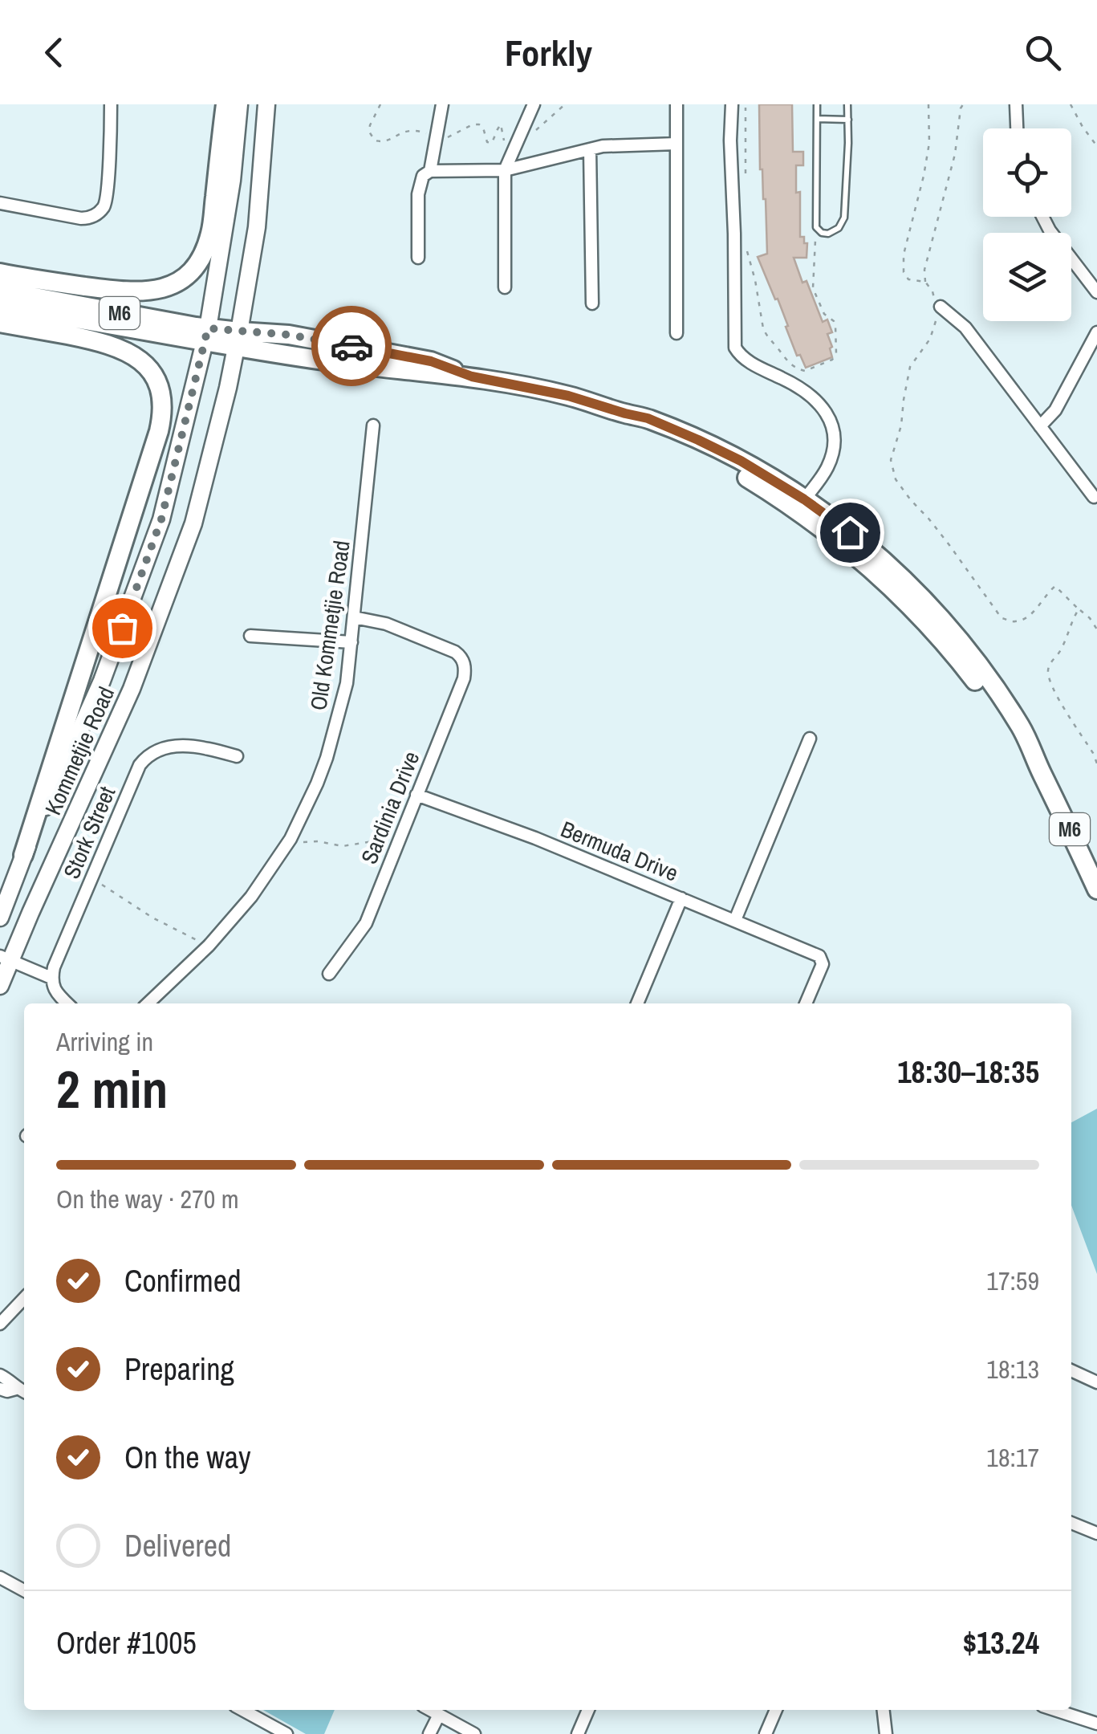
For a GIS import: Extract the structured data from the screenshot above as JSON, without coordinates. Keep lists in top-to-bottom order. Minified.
{"streets":{"main road":["M6","Kommetjie Road"],"street":["Old Kommetjie Road","Sardinia Drive","Stork Street","Bermuda Drive"]},"crossings":[["M6","Kommetjie Road"],["Old Kommetjie Road","Sardinia Drive"],["Sardinia Drive","Bermuda Drive"]],"page":{"header":"Forkly","heading":["2 min","Arriving in","18:30–18:35"],"panel":["Order #1005","$13.24"],"bar":"On the way · 270 m","list":[["Confirmed","17:59"],["Preparing","18:13"],["On the way","18:17"],"Delivered"]}}
